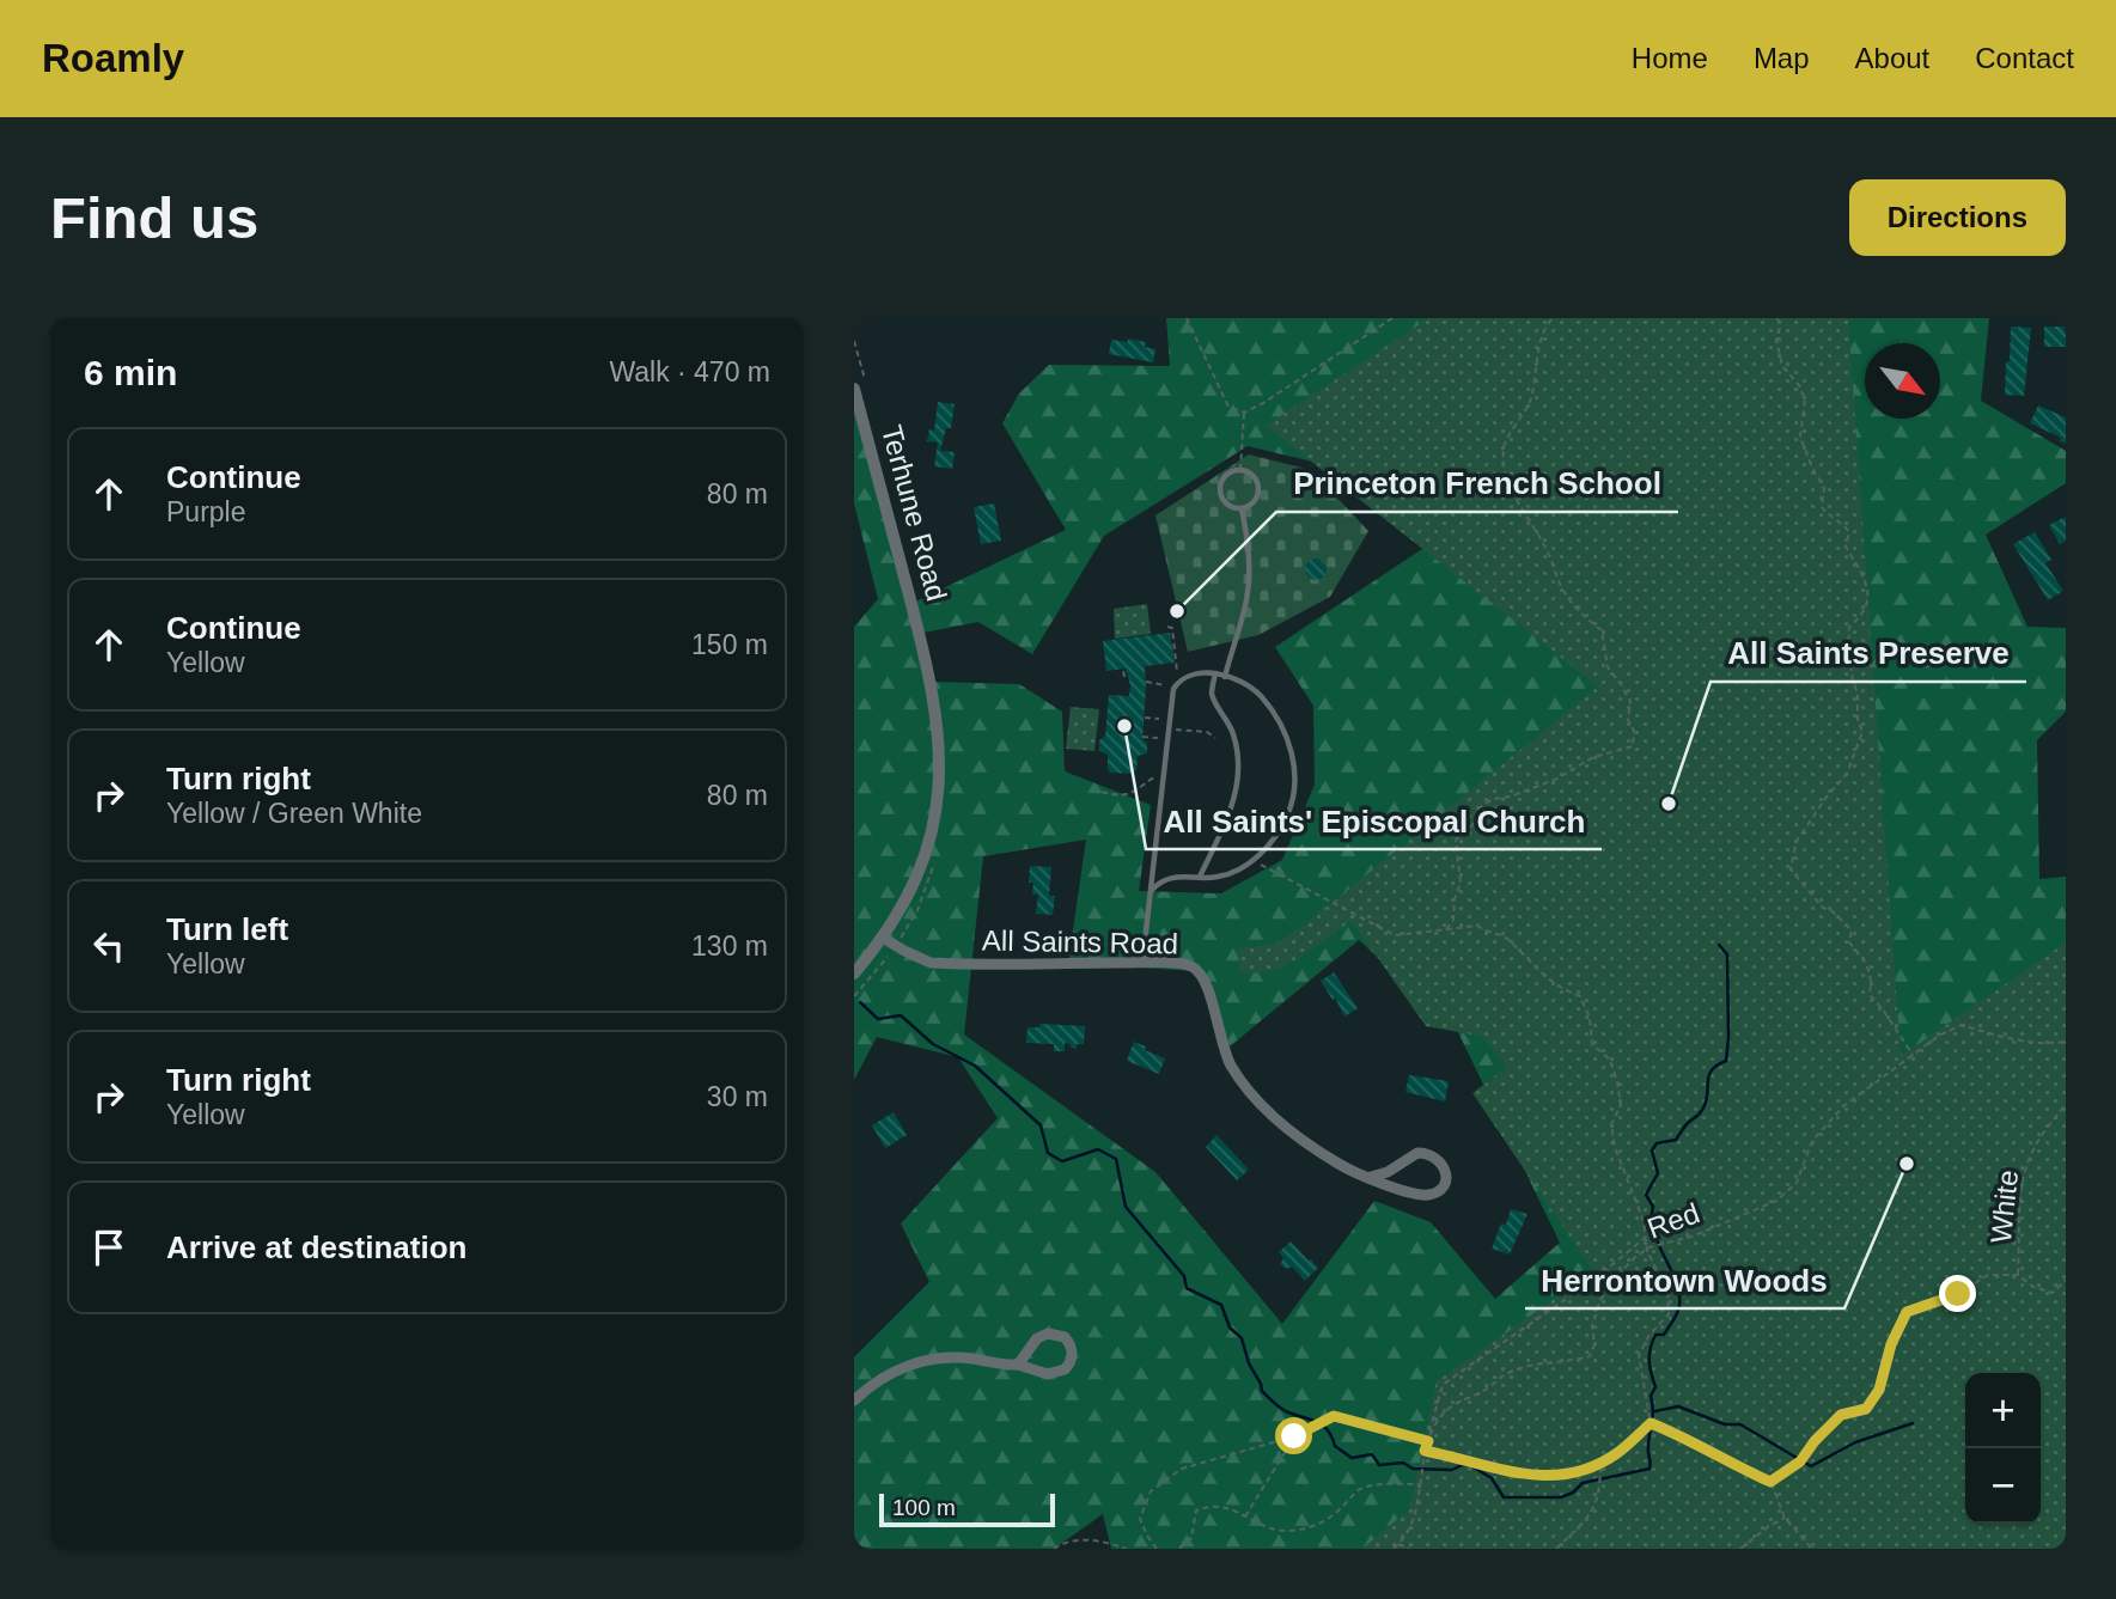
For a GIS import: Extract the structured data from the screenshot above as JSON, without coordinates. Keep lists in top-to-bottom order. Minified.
{"streets":{"street":["Terhune Road","All Saints Road"],"path":["White","Red"]},"crossings":[["Terhune Road","All Saints Road"]],"places":["Princeton French School","All Saints' Episcopal Church","All Saints Preserve","Herrontown Woods"],"scale_bar":"100 m","north":"bottom right","page":{"header":"Roamly","nav":["Home","Map","About","Contact"],"buttons":"Directions","title":"Find us","heading":["6 min","Walk · 470 m"],"list":[["Continue","Purple","80 m"],["Continue","Yellow","150 m"],["Turn right","Yellow / Green White","80 m"],["Turn left","Yellow","130 m"],["Turn right","Yellow","30 m"],"Arrive at destination"],"map_buttons":["+","−"],"scale":"100 m"}}
